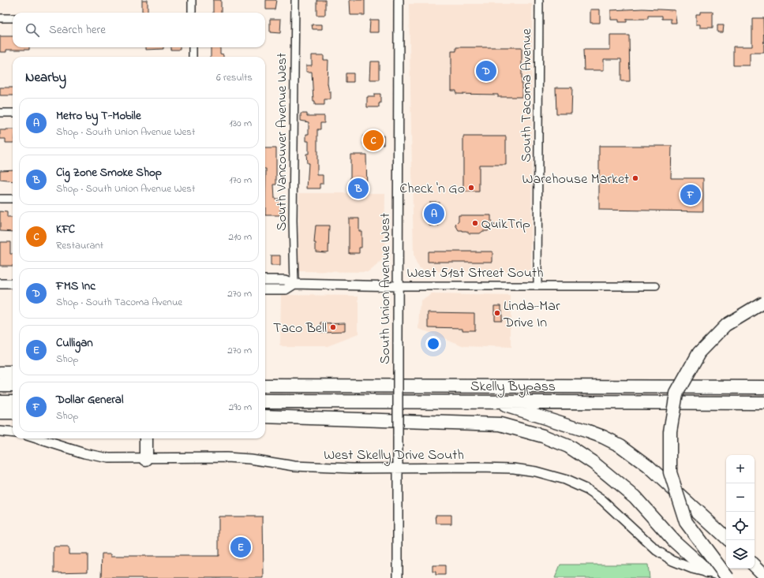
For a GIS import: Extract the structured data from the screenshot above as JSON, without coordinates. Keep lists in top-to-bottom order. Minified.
{"streets":{"highway":["Skelly Bypass"],"street":["South Tacoma Avenue","South Vancouver Avenue West","West 51st Street South","South Union Avenue West","West Skelly Drive South"]},"crossings":[["South Tacoma Avenue","West 51st Street South"],["South Vancouver Avenue West","West 51st Street South"],["West 51st Street South","South Union Avenue West"],["South Union Avenue West","West Skelly Drive South"]],"places":["Warehouse Market","Check 'n Go","QuikTrip","Linda-Mar Drive In","Taco Bell"],"page":{"search":"Search here","heading":["Nearby","6 results"],"pins":["D","C","B","F","A","E"],"list":[{"mark":"A","name":"Metro by T-Mobile","note":"Shop · South Union Avenue West","value":"130 m"},{"mark":"B","name":"Cig Zone Smoke Shop","note":"Shop · South Union Avenue West","value":"170 m"},{"mark":"C","name":"KFC","note":"Restaurant","value":"210 m"},{"mark":"D","name":"FMS Inc","note":"Shop · South Tacoma Avenue","value":"270 m"},{"mark":"E","name":"Culligan","note":"Shop","value":"270 m"},{"mark":"F","name":"Dollar General","note":"Shop","value":"290 m"}],"map_buttons":["+","−"]}}
